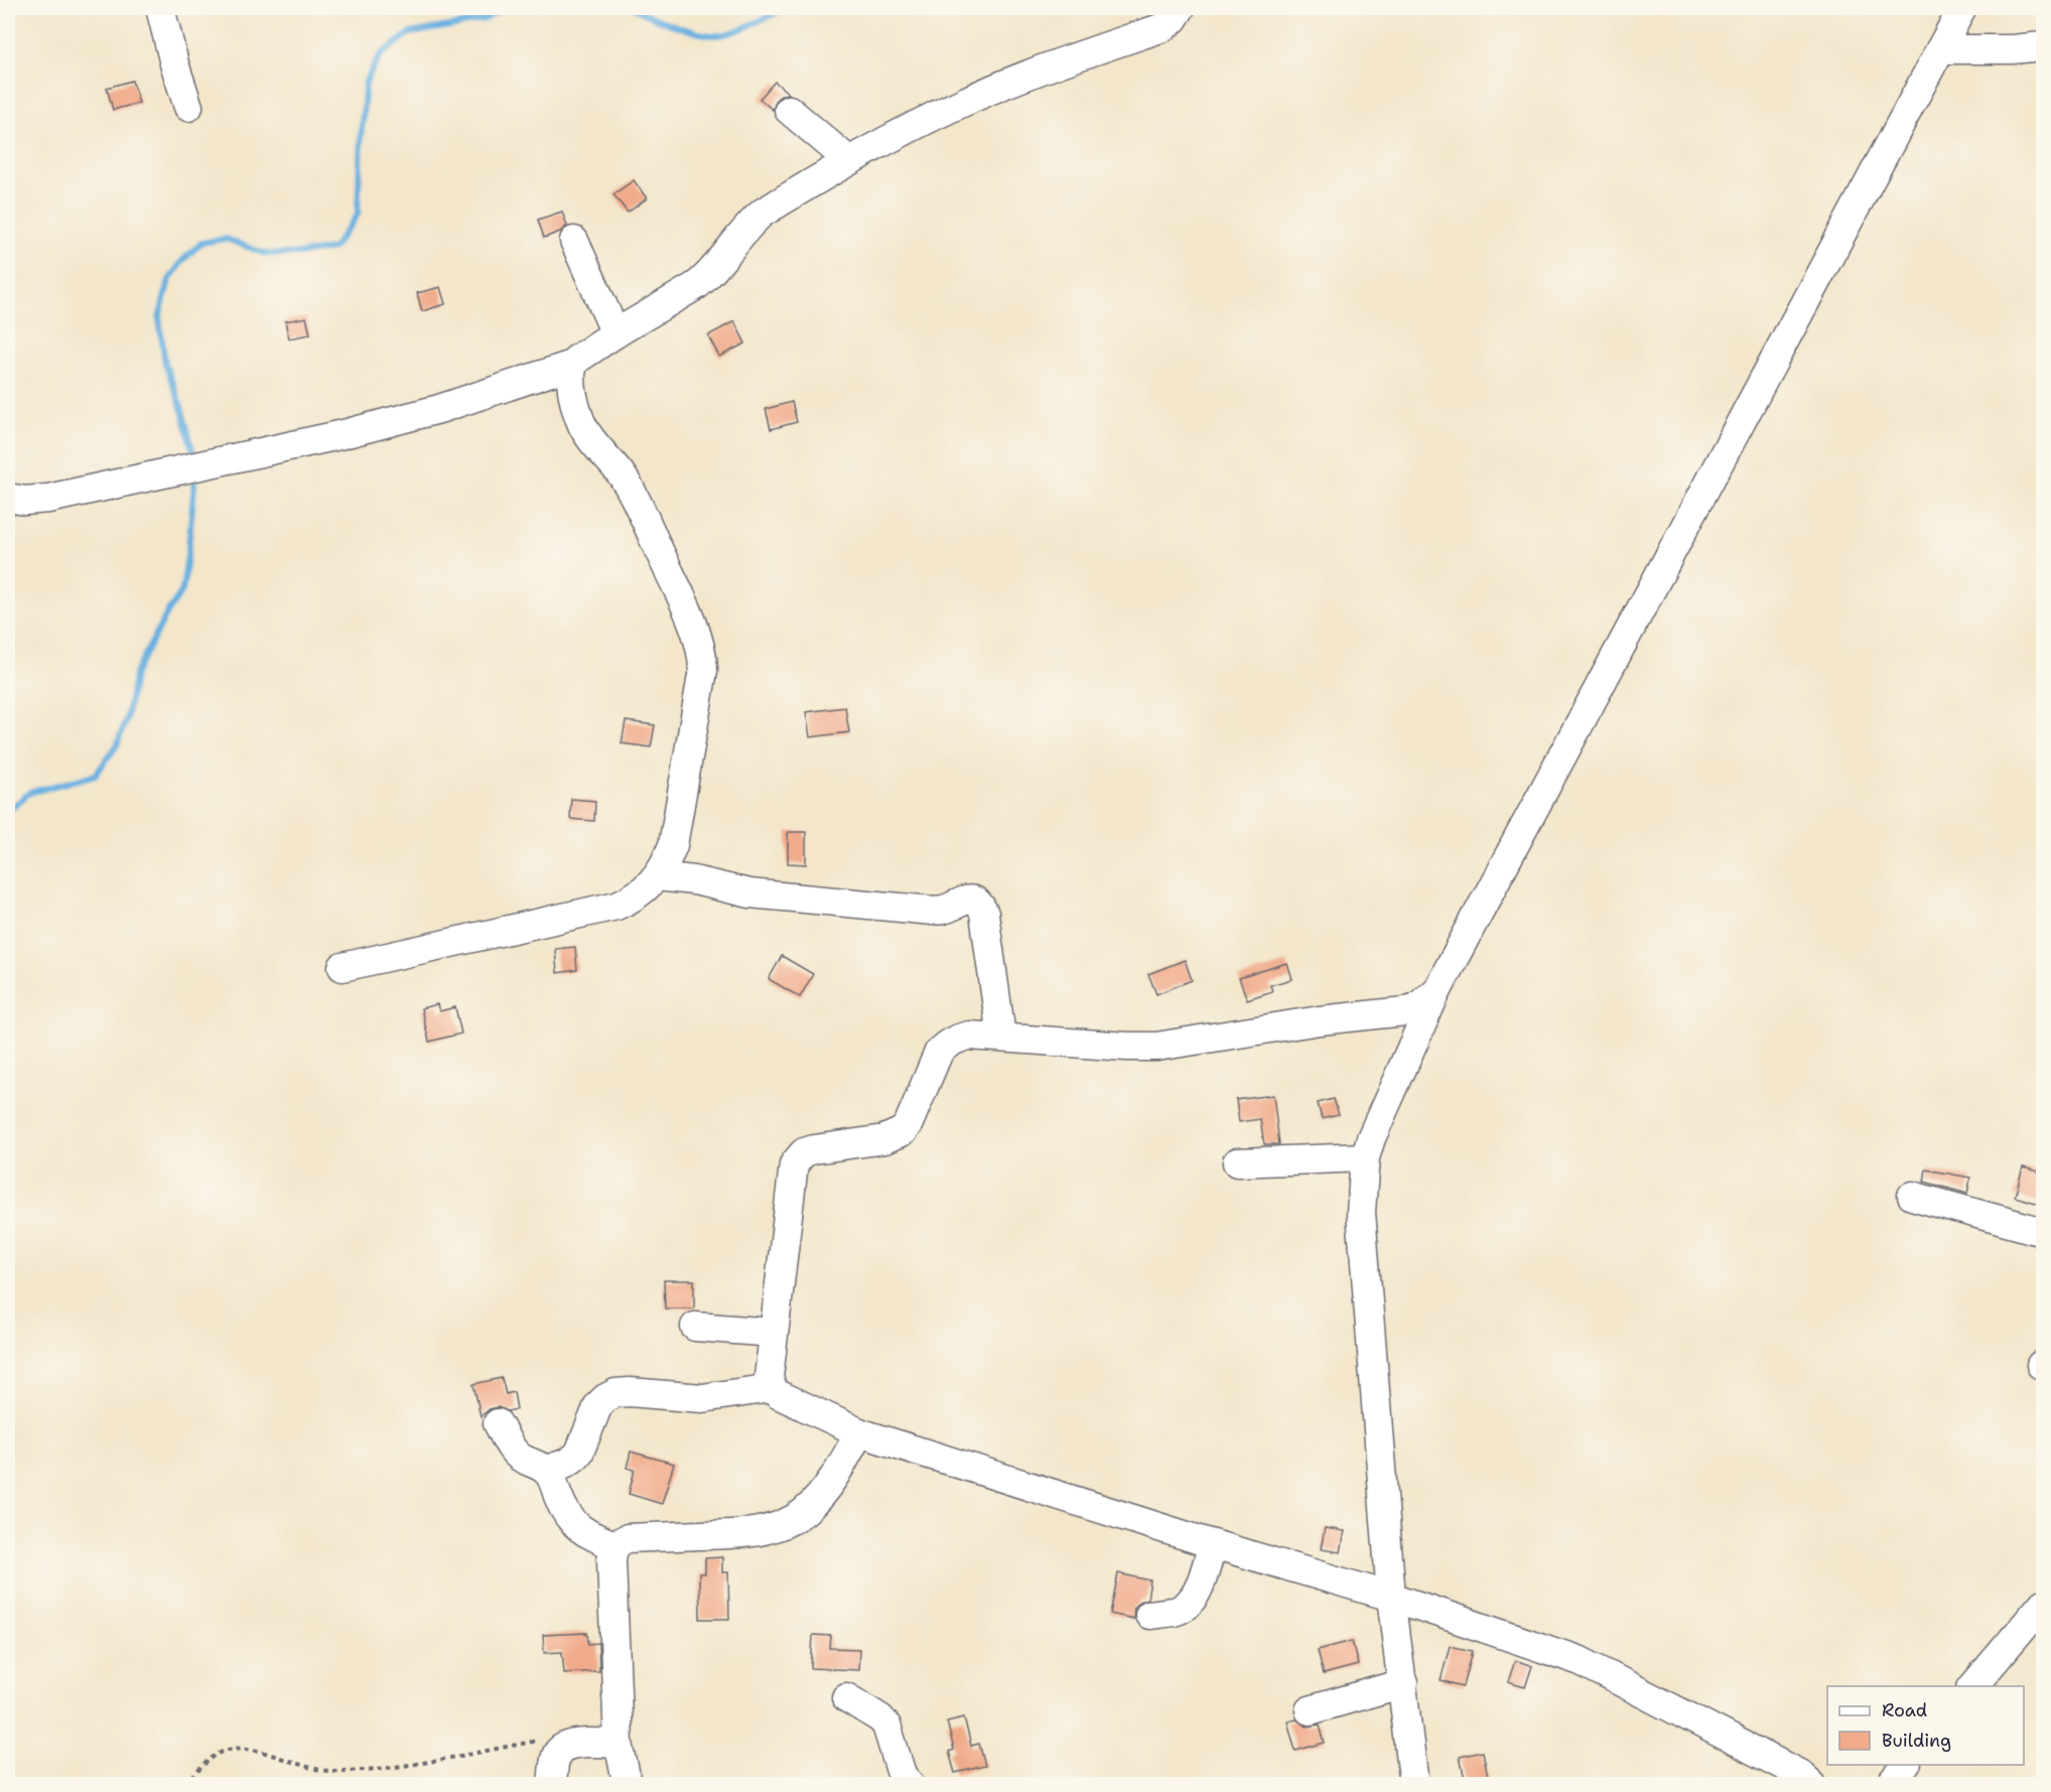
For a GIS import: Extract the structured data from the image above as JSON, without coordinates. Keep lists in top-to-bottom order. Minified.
{"legend":["Road","Building"]}
